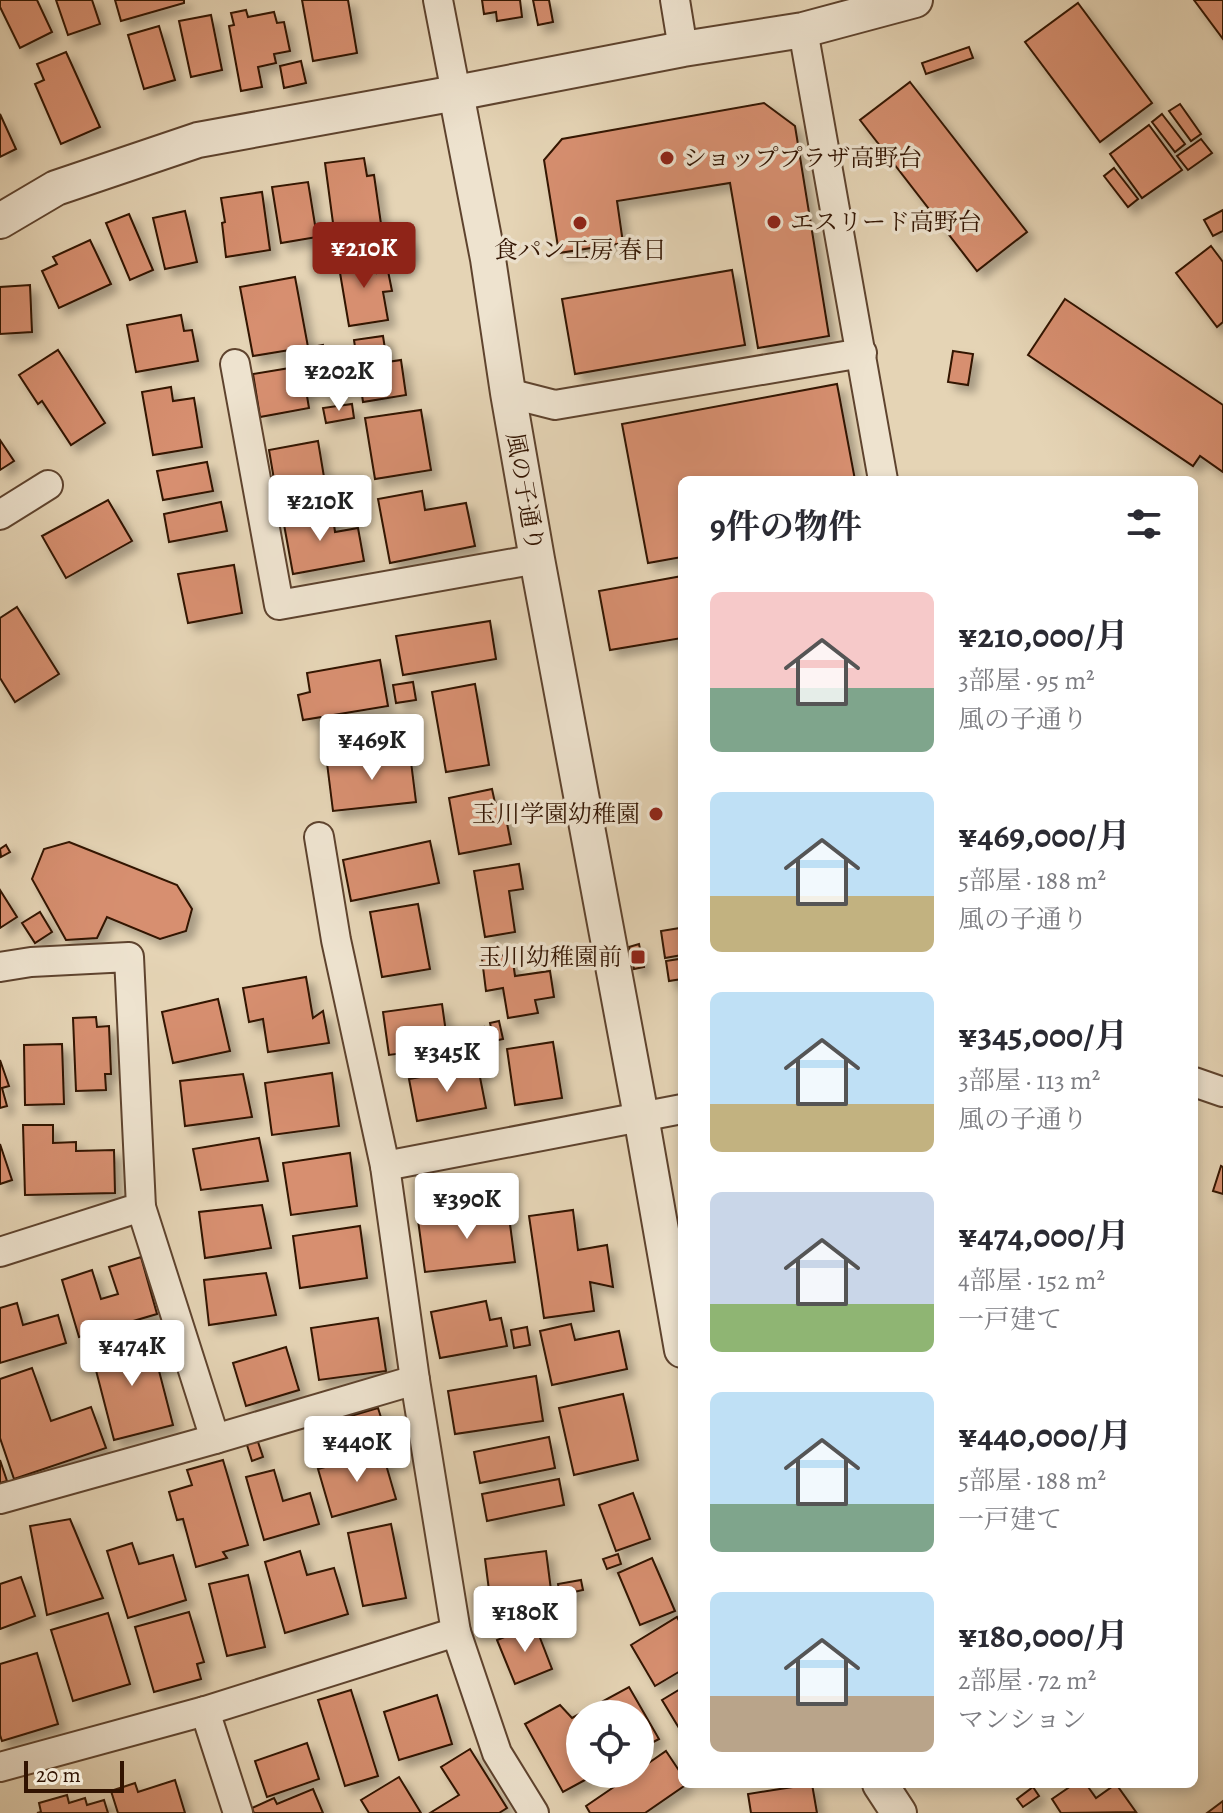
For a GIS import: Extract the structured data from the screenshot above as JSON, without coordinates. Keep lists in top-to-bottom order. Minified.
{"streets":{"street":["風の子通り"]},"places":{"other":["ショッププラザ高野台","エスリード高野台","食パン工房 春日","玉川学園幼稚園"],"transit":["玉川幼稚園前"]},"scale_bar":"20 m","page":{"price":["¥210K","¥202K","¥210K","¥469K","¥345K","¥390K","¥474K","¥440K","¥180K"],"heading":"9件の物件","list":[{"name":"¥210,000/月","note":"3部屋 · 95 m² · 風の子通り"},{"name":"¥469,000/月","note":"5部屋 · 188 m² · 風の子通り"},{"name":"¥345,000/月","note":"3部屋 · 113 m² · 風の子通り"},{"name":"¥474,000/月","note":"4部屋 · 152 m² · 一戸建て"},{"name":"¥440,000/月","note":"5部屋 · 188 m² · 一戸建て"},{"name":"¥180,000/月","note":"2部屋 · 72 m² · マンション"}],"scale":"20 m"}}
